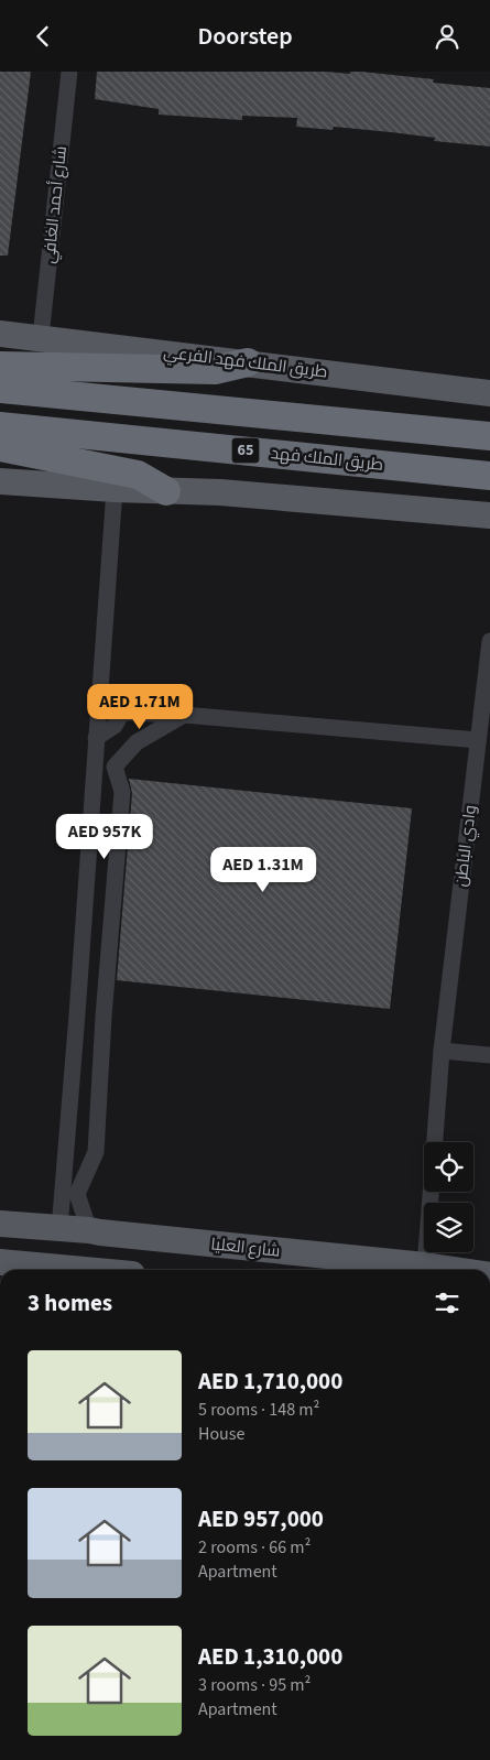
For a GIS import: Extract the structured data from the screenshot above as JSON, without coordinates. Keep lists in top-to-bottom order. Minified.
{"streets":{"highway":["65","طريق الملك فهد"],"main road":["طريق الملك فهد الفرعي","شارع العليا"],"street":["شارع أحمد الغافي","وادي الباطن"]},"crossings":[["شارع أحمد الغافي","طريق الملك فهد الفرعي"],["وادي الباطن","شارع العليا"]],"page":{"header":"Doorstep","price":["AED 1.71M","AED 957K","AED 1.31M"],"heading":"3 homes","list":[{"name":"AED 1,710,000","note":"5 rooms · 148 m² · House"},{"name":"AED 957,000","note":"2 rooms · 66 m² · Apartment"},{"name":"AED 1,310,000","note":"3 rooms · 95 m² · Apartment"}]}}
